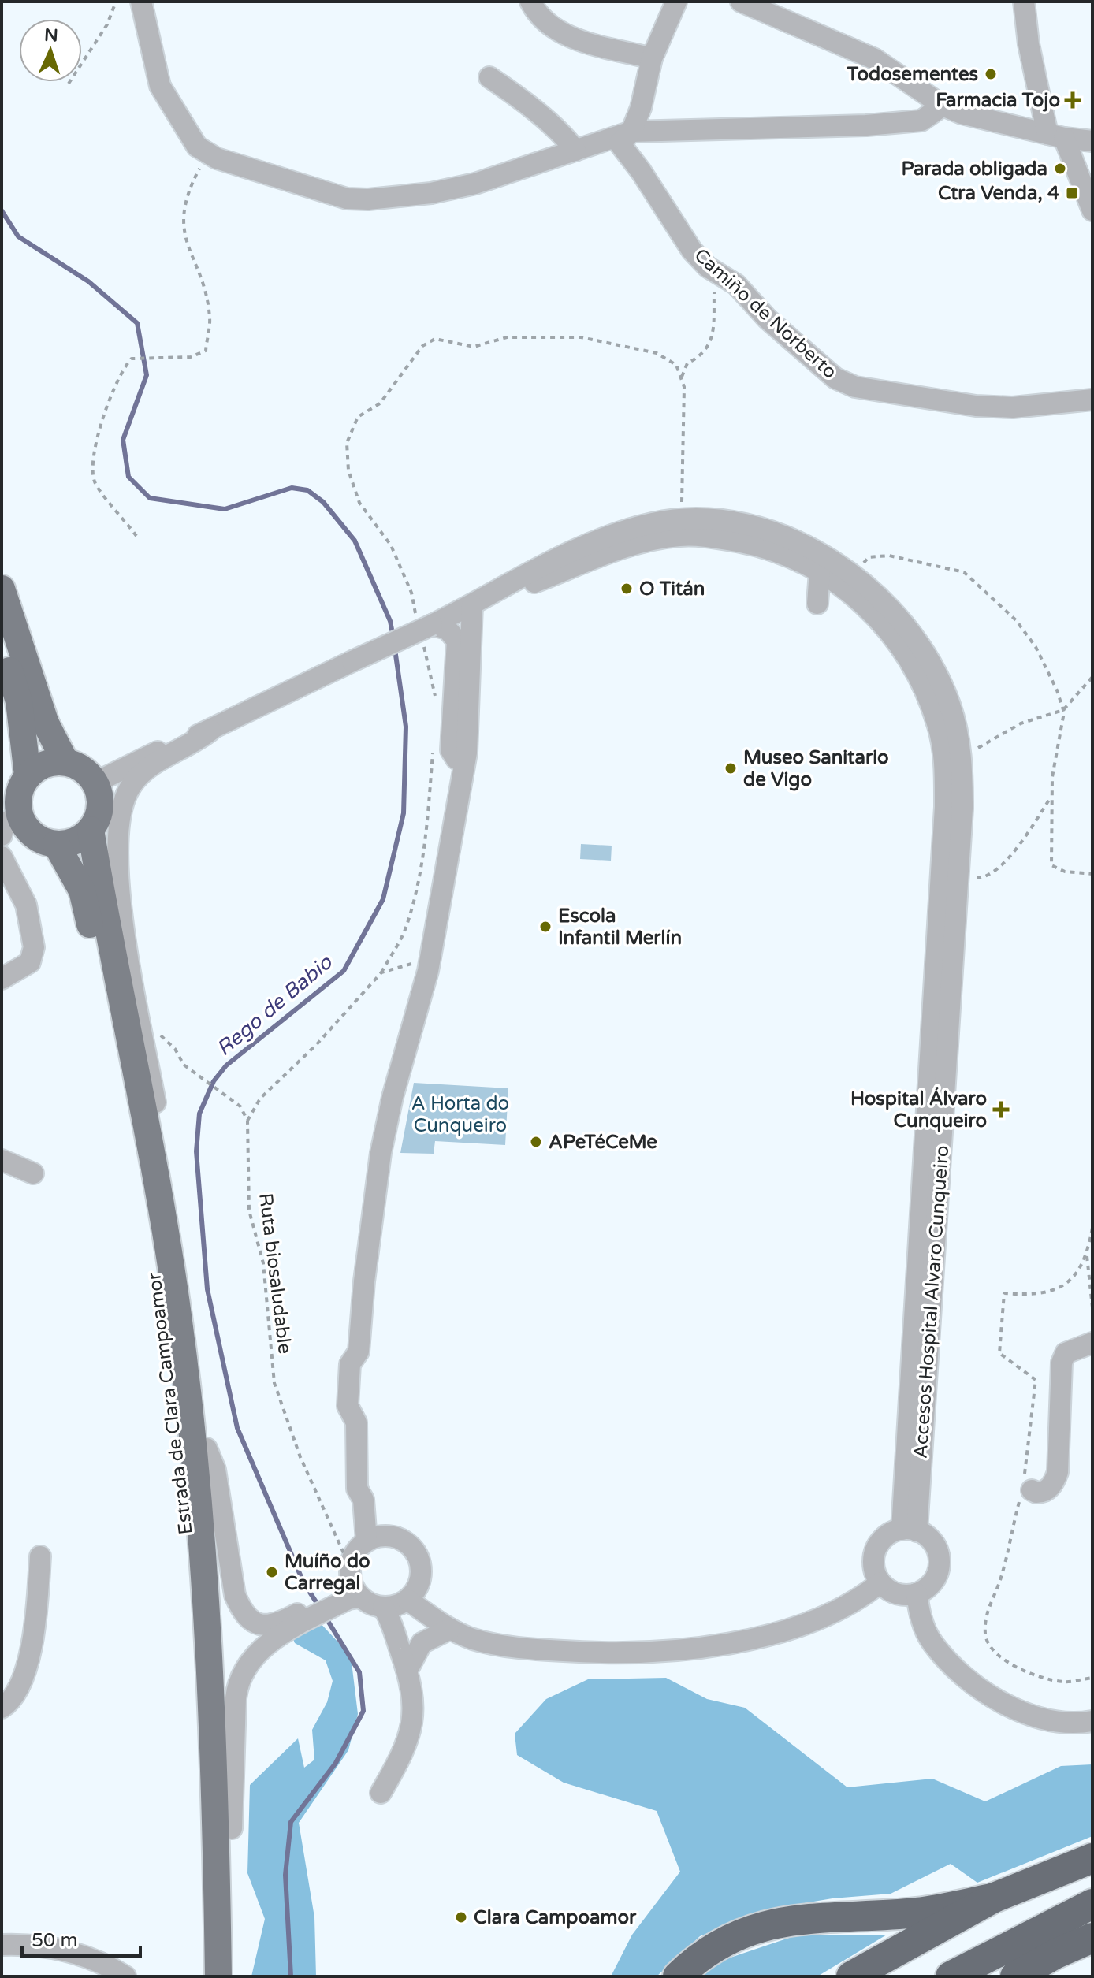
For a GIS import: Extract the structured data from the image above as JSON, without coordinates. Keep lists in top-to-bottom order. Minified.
{"streets":{"main road":["Estrada de Clara Campoamor"],"street":["Camiño de Norberto","Accesos Hospital Alvaro Cunqueiro"],"path":["Ruta biosaludable"]},"crossings":[["Accesos Hospital Alvaro Cunqueiro","Estrada de Clara Campoamor"]],"water":["Rego de Babio"],"parks":["A Horta do Cunqueiro"],"places":{"other":["Todosementes","Parada obligada","O Titán","Museo Sanitario de Vigo","Escola Infantil Merlín","APeTéCeMe","Muíño do Carregal","Clara Campoamor"],"health":["Farmacia Tojo","Hospital Álvaro Cunqueiro"],"transit":["Ctra Venda, 4"]},"scale_bar":"50 m","north":"top"}
